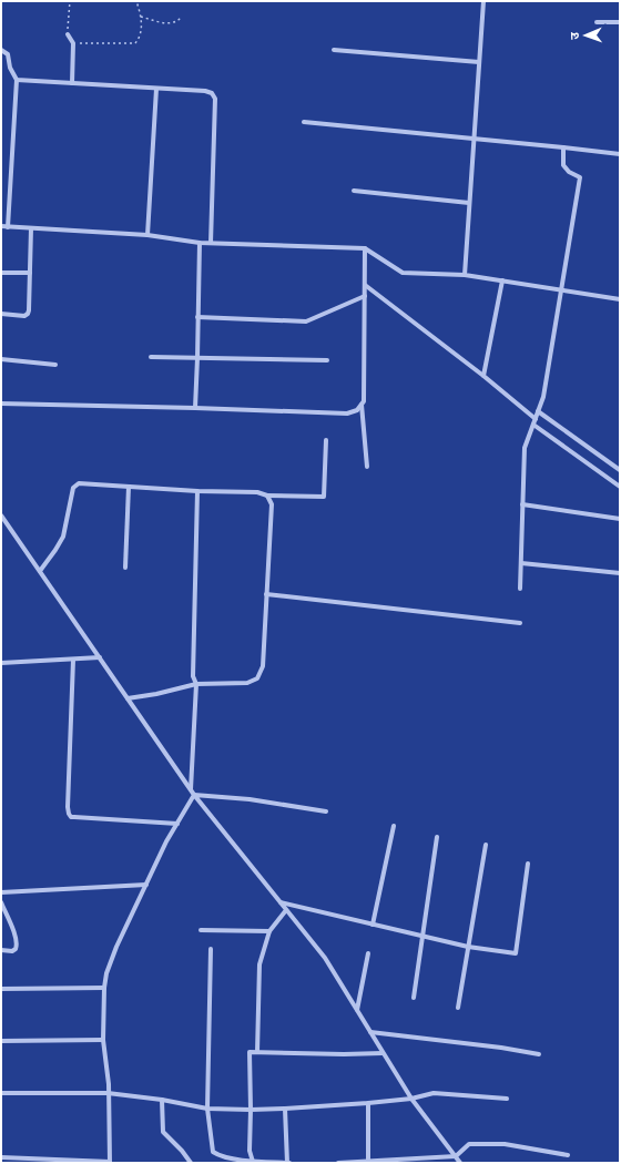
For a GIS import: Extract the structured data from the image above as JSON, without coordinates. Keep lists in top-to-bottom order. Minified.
{"north":"left"}
